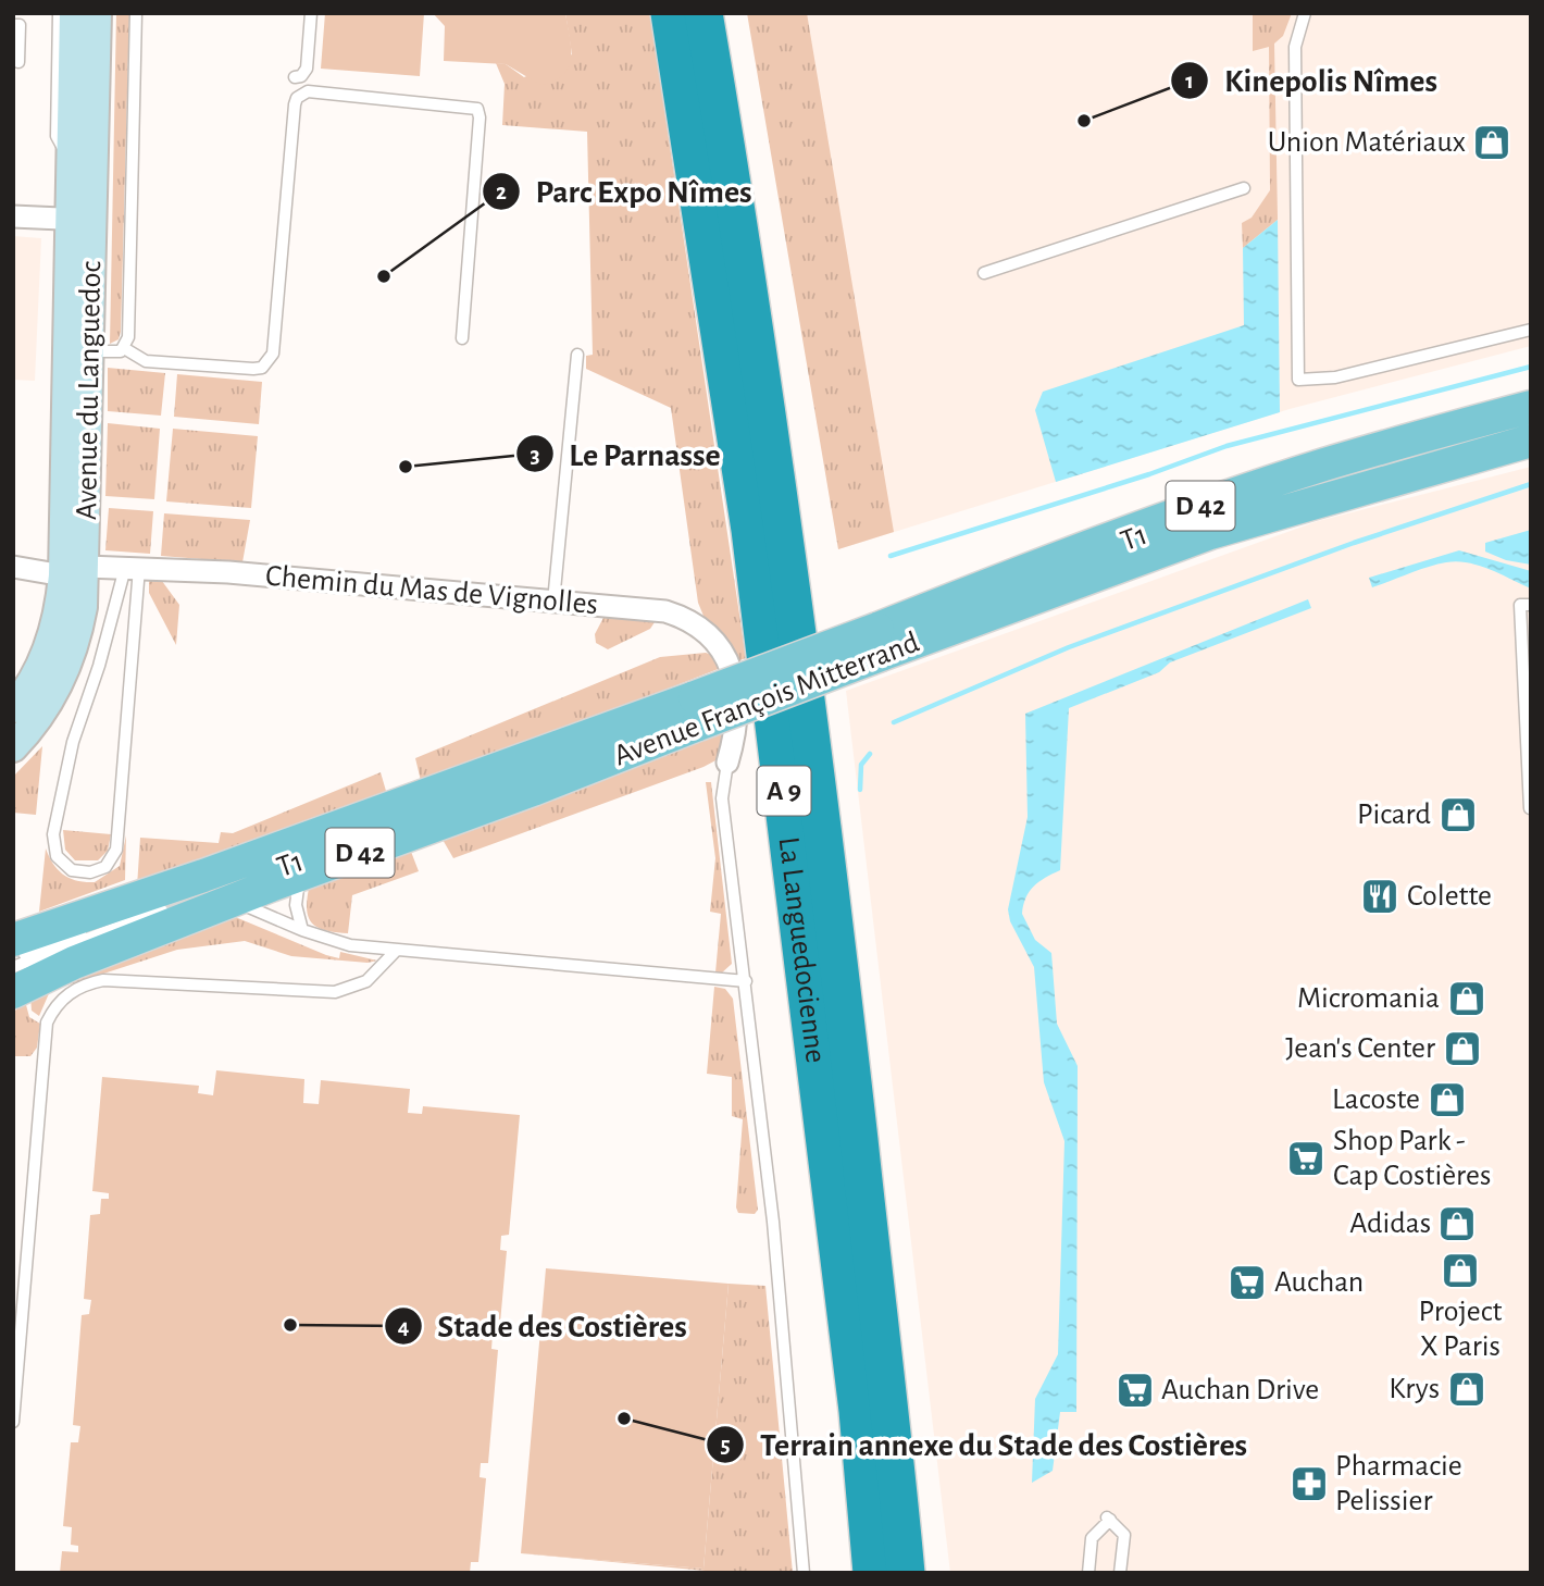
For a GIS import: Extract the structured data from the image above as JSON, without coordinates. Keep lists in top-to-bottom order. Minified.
{"streets":{"highway":["A 9","La Languedocienne"],"main road":["D 42","Avenue François Mitterrand"],"street":["Avenue du Languedoc","Chemin du Mas de Vignolles"],"lane":["T1"]},"crossings":[["Avenue du Languedoc","Chemin du Mas de Vignolles"],["T1","Avenue François Mitterrand"]],"places":{"other":["Kinepolis Nîmes","Parc Expo Nîmes","Le Parnasse","Stade des Costières","Terrain annexe du Stade des Costières"],"shop":["Union Matériaux","Picard","Micromania","Jean's Center","Lacoste","Adidas","Project X Paris","Krys"],"restaurant":["Colette"],"supermarket":["Shop Park - Cap Costières","Auchan","Auchan Drive"],"pharmacy":["Pharmacie Pelissier"]}}
